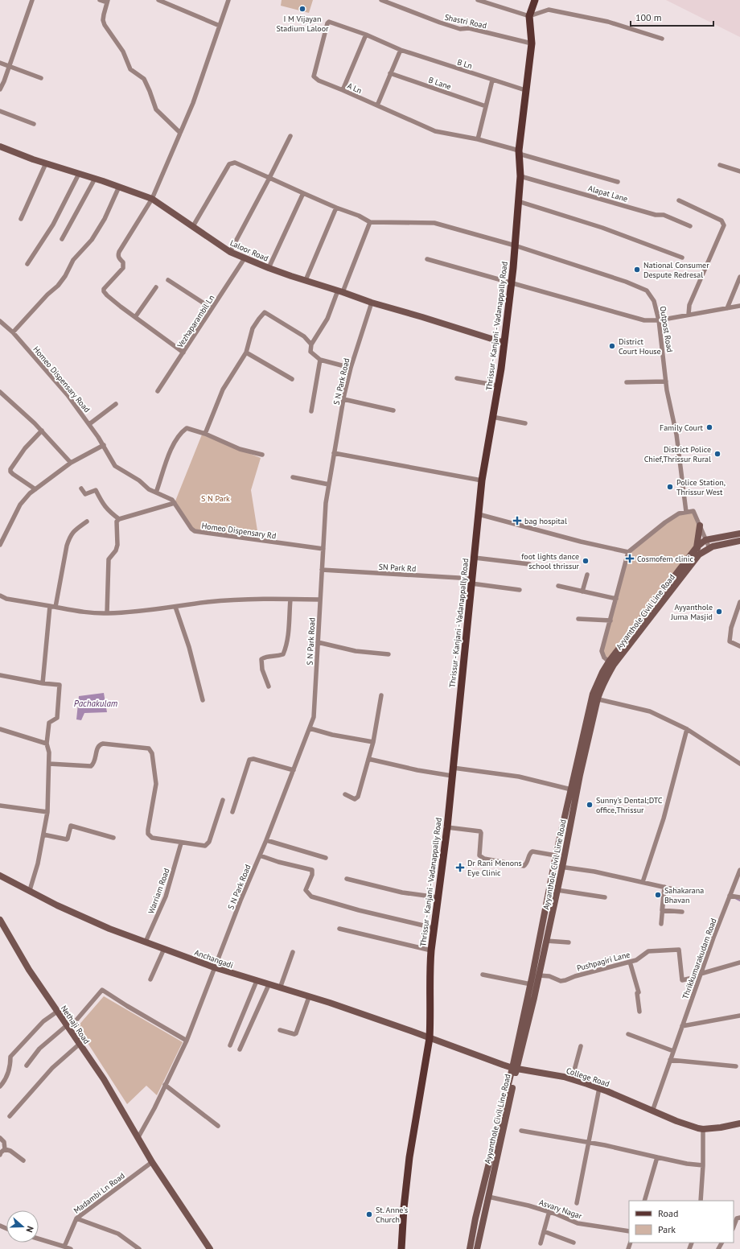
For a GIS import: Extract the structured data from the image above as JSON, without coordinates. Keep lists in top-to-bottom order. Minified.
{"streets":{"main road":["Laloor Road","Thrissur - Kanjani - Vadanappally Road","Ayyanthole Civil Line Road","Anchangadi","Nethaji Road","College Road"],"street":["Shastri Road","B Ln","B Lane","A Ln","Alapat Lane","Vezhaparambil Ln","Outpost Road","Homeo Dispensary Road","S N Park Road","Homeo Dispensary Rd","SN Park Rd","Warriam Road","Thrikkumarakudam Road","Pushpagiri Lane","Madambi Ln Road","Asvary Nagar"]},"crossings":[["Shastri Road","Thrissur - Kanjani - Vadanappally Road"],["B Ln","A Ln"],["B Ln","Thrissur - Kanjani - Vadanappally Road"],["A Ln","Thrissur - Kanjani - Vadanappally Road"],["Alapat Lane","Thrissur - Kanjani - Vadanappally Road"],["Laloor Road","Vezhaparambil Ln"],["Laloor Road","Thrissur - Kanjani - Vadanappally Road"],["Laloor Road","S N Park Road"],["Thrissur - Kanjani - Vadanappally Road","Outpost Road"],["Thrissur - Kanjani - Vadanappally Road","SN Park Rd"],["Thrissur - Kanjani - Vadanappally Road","Anchangadi"],["Thrissur - Kanjani - Vadanappally Road","College Road"],["Homeo Dispensary Road","Homeo Dispensary Rd"],["S N Park Road","Homeo Dispensary Rd"],["S N Park Road","SN Park Rd"],["S N Park Road","Anchangadi"],["Ayyanthole Civil Line Road","Pushpagiri Lane"],["Ayyanthole Civil Line Road","College Road"],["Ayyanthole Civil Line Road","Asvary Nagar"],["Warriam Road","Anchangadi"],["Anchangadi","College Road"],["Thrikkumarakudam Road","Pushpagiri Lane"],["Thrikkumarakudam Road","College Road"],["Nethaji Road","Madambi Ln Road"]],"water":["Pachakulam"],"parks":["S N Park"],"places":{"other":["I M Vijayan Stadium Laloor","National Consumer Despute Redresal","District Court House","Family Court","District Police Chief,Thrissur Rural","Police Station, Thrissur West","foot lights dance school thrissur","Ayyanthole Juma Masjid","Sunny's Dental;DTC office,Thrissur","Sahakarana Bhavan","St. Anne's Church"],"health":["bag hospital","Cosmofem clinic","Dr Rani Menons Eye Clinic"]},"legend":["Road","Park"],"scale_bar":"100 m","north":"right"}
